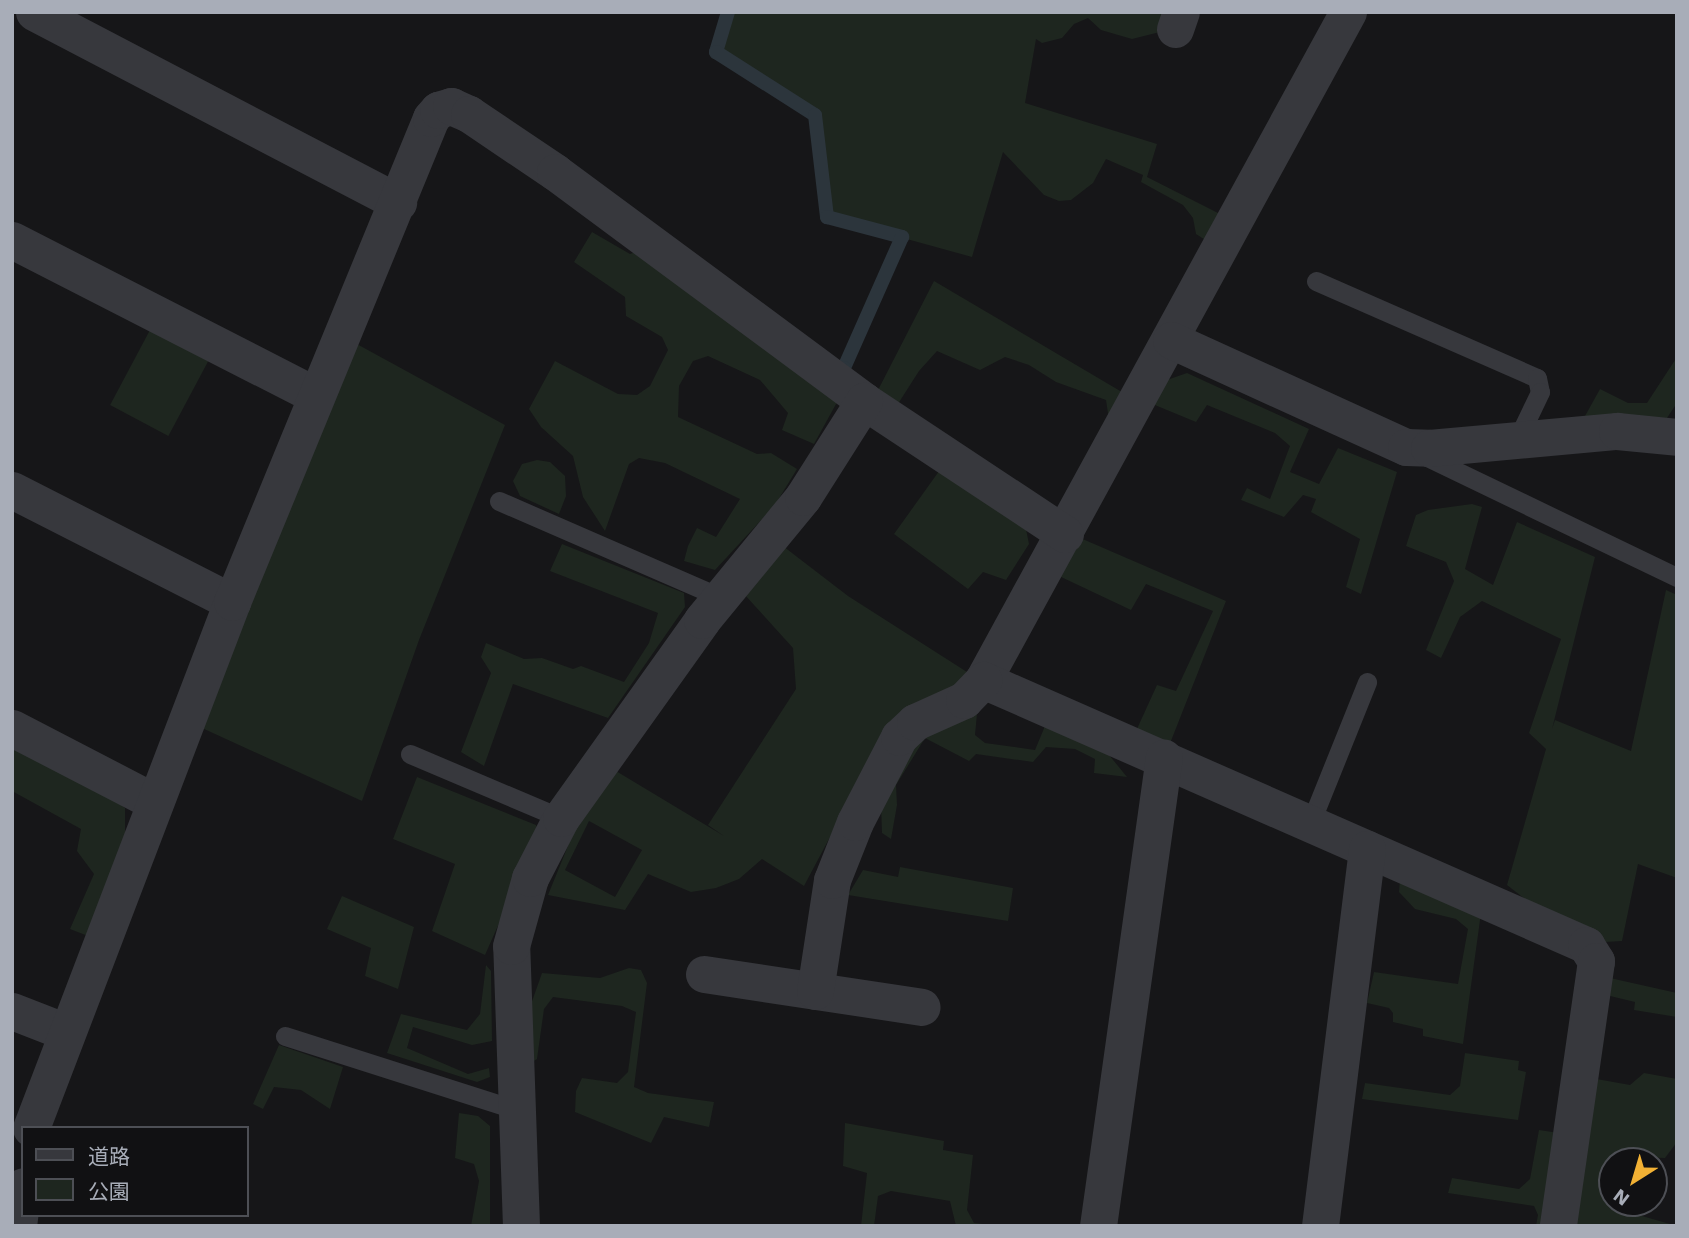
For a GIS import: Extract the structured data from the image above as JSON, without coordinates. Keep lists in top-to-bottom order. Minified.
{"legend":["道路","公園"],"north":"bottom left"}
